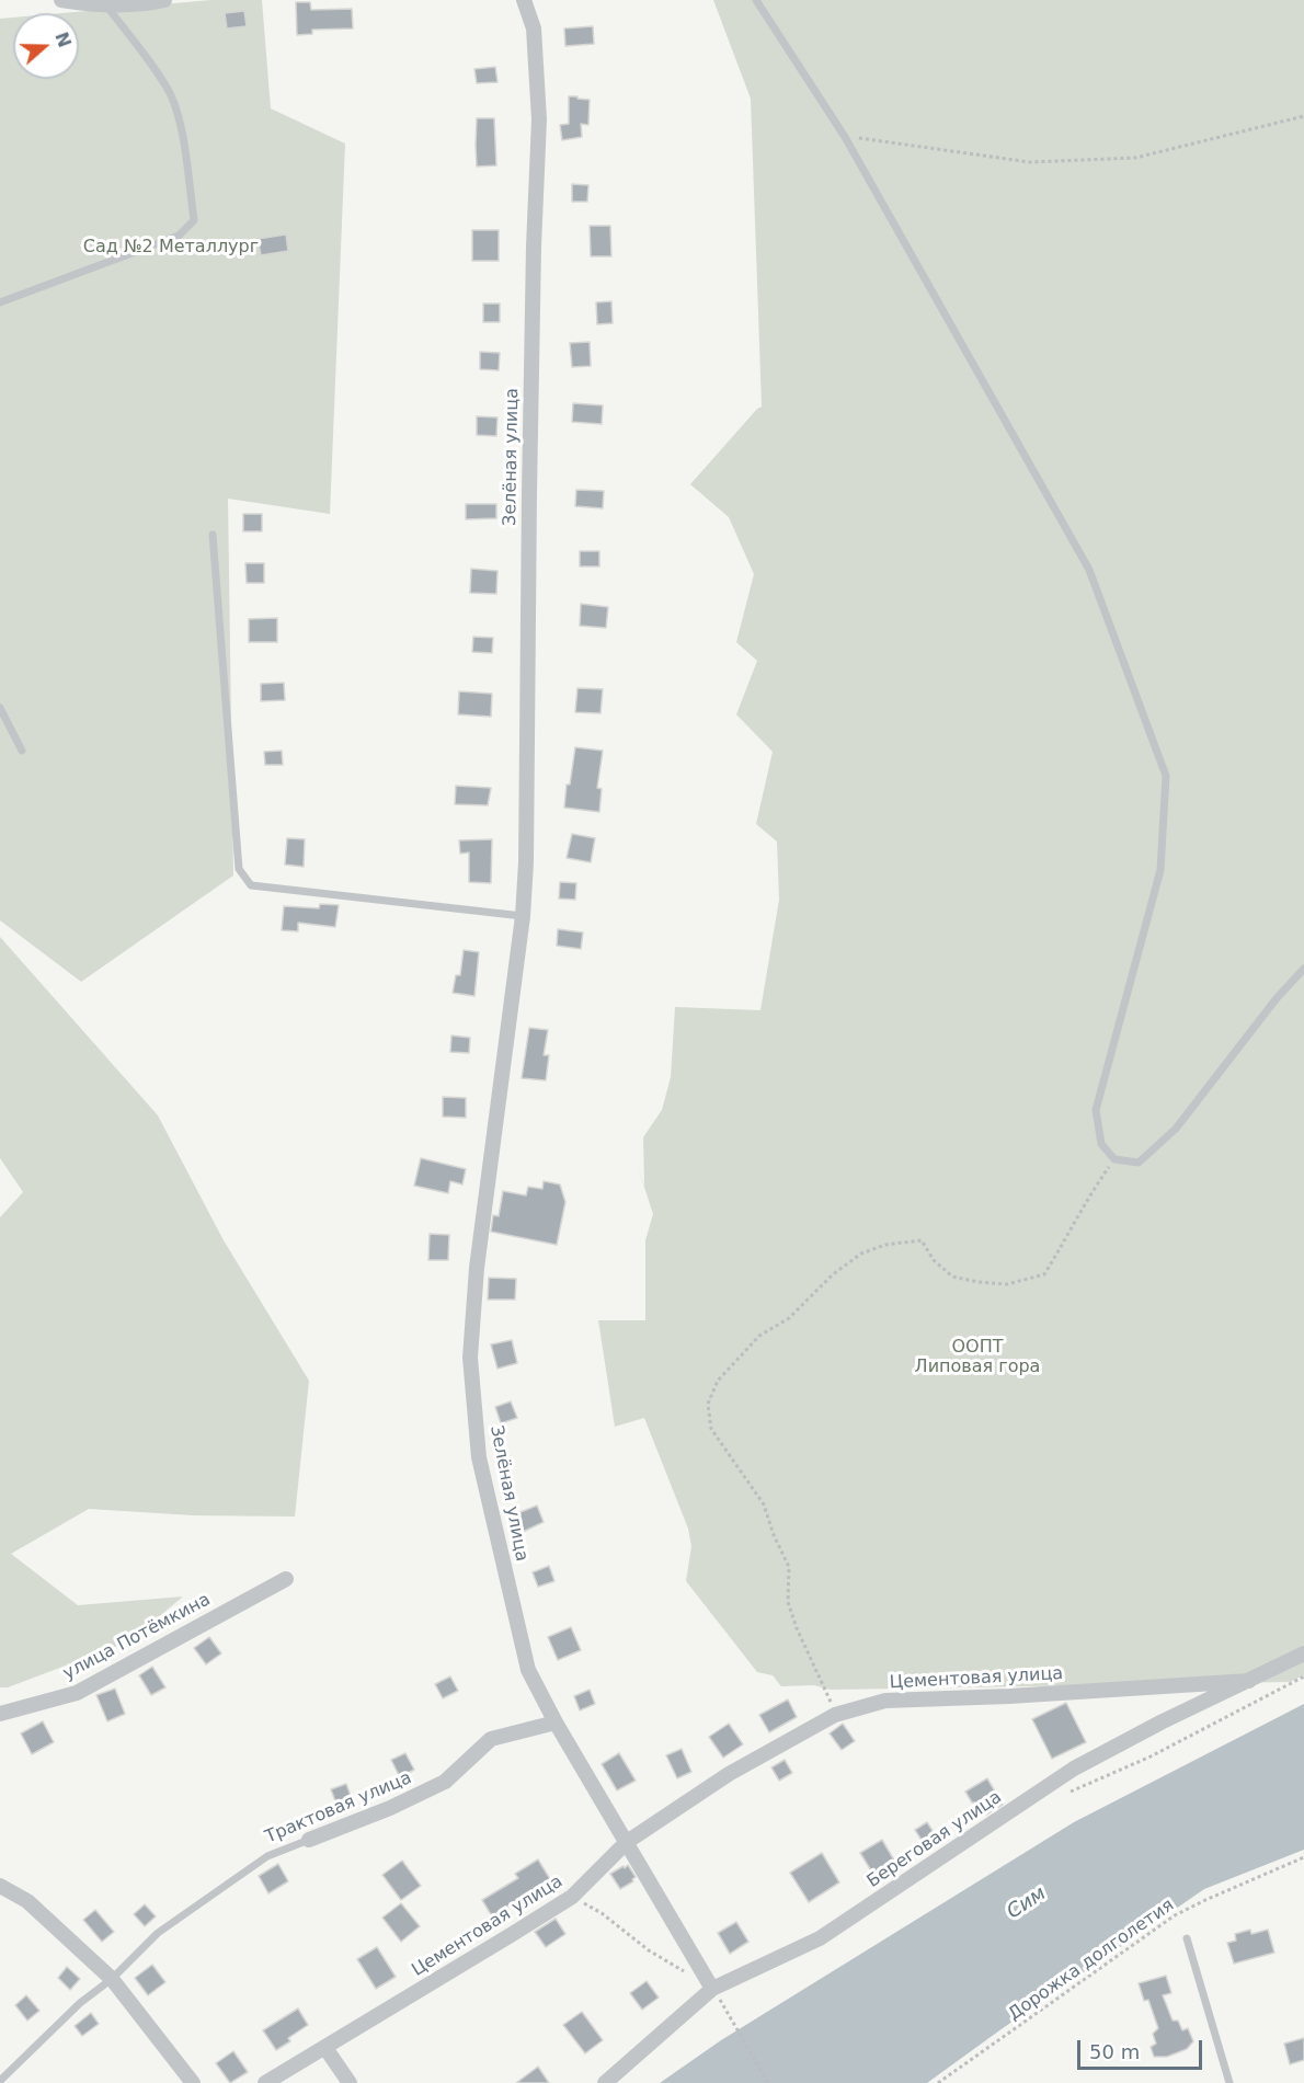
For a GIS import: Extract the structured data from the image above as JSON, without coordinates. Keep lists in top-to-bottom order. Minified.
{"streets":{"street":["Зелёная улица","улица Потёмкина","Цементовая улица","Трактовая улица","Береговая улица"],"path":["Дорожка долголетия"]},"crossings":[["Зелёная улица","Цементовая улица"],["Зелёная улица","Трактовая улица"],["Зелёная улица","Береговая улица"],["Цементовая улица","Береговая улица"]],"water":["Сим"],"parks":["Сад №2 Металлург","ООПТ Липовая гора"],"scale_bar":"50 m","north":"right"}
